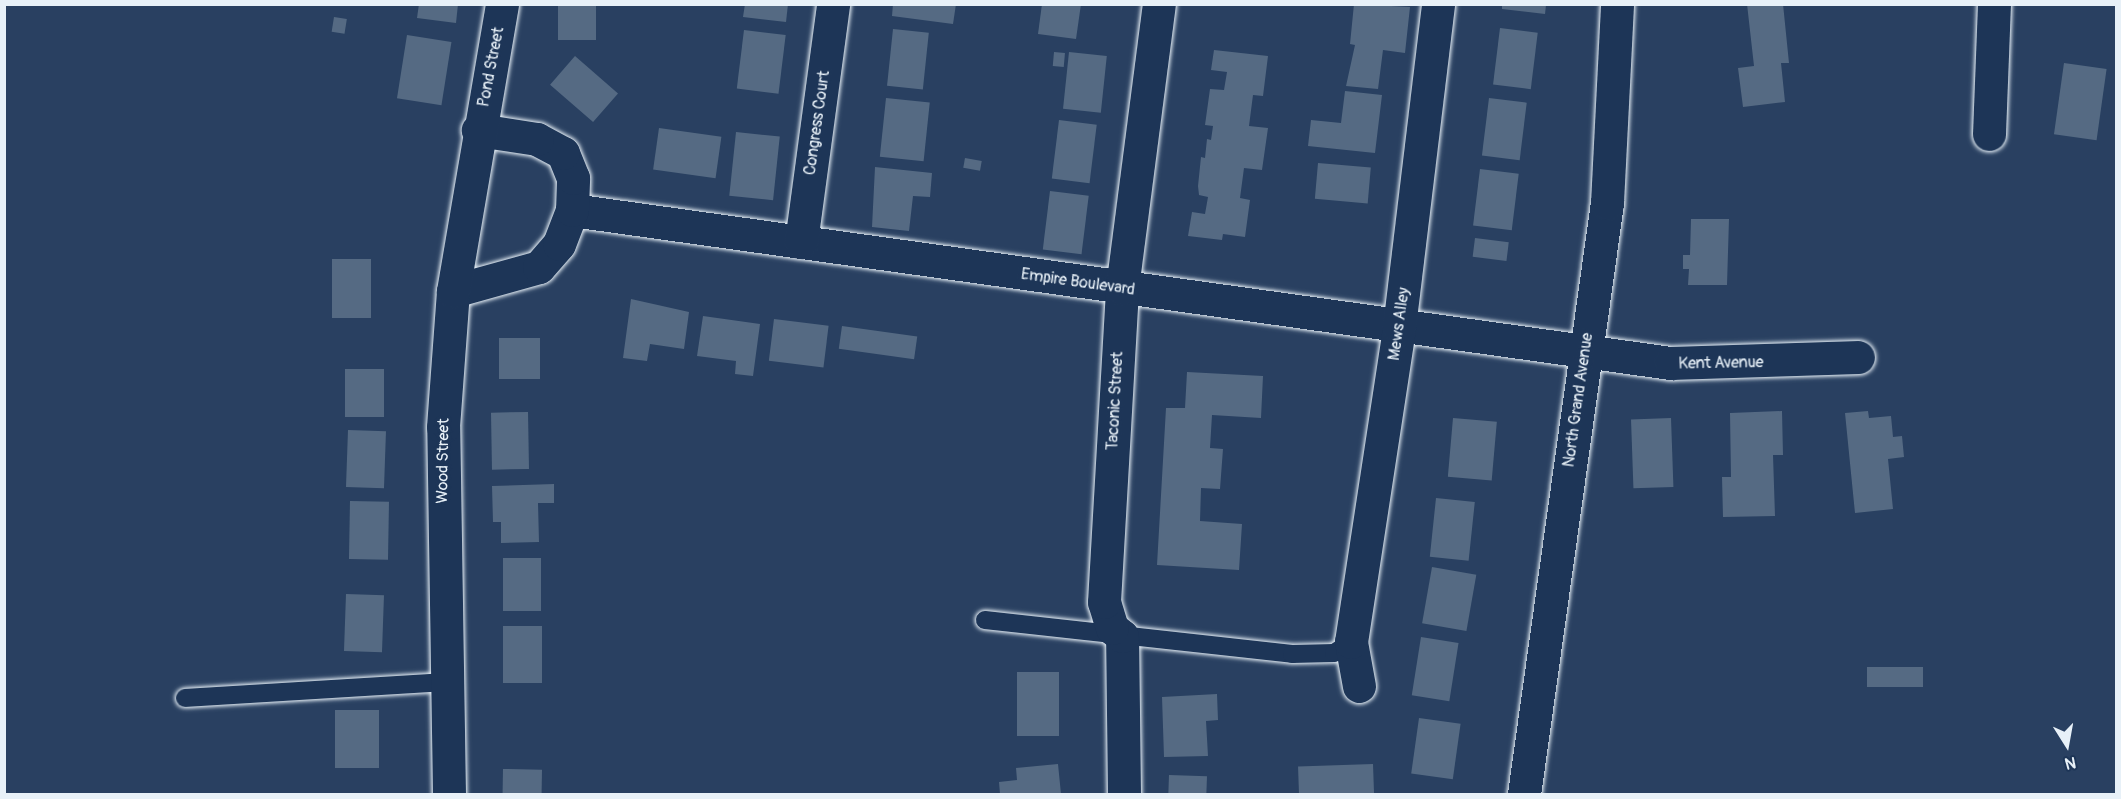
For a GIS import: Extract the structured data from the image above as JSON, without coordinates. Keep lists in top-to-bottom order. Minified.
{"streets":{"street":["Pond Street","Congress Court","Empire Boulevard","Mews Alley","Kent Avenue","North Grand Avenue","Taconic Street","Wood Street"]},"crossings":[["Pond Street","Wood Street"],["Congress Court","Empire Boulevard"],["Empire Boulevard","Mews Alley"],["Empire Boulevard","Kent Avenue"],["Empire Boulevard","North Grand Avenue"],["Empire Boulevard","Taconic Street"],["Kent Avenue","North Grand Avenue"]],"north":"bottom"}
